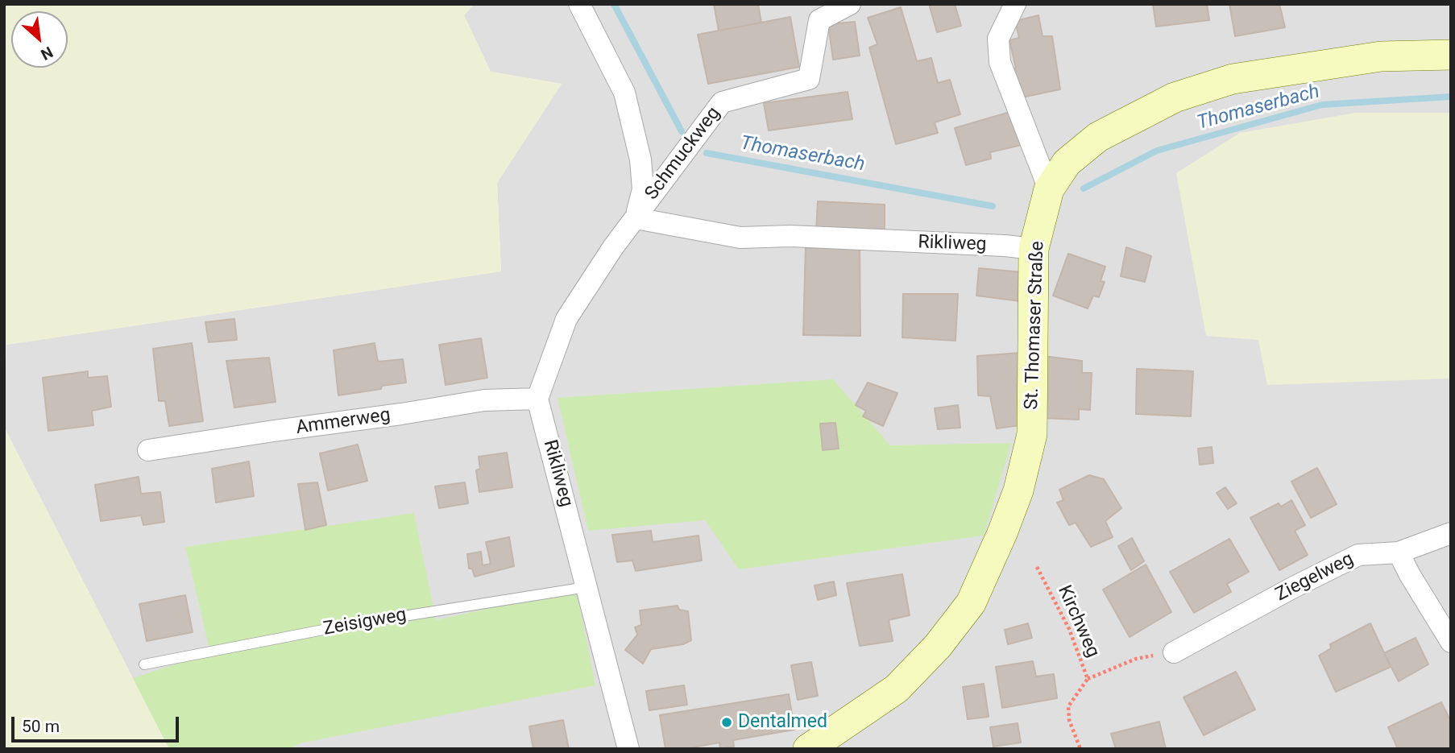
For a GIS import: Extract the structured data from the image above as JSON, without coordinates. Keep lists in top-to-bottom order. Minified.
{"streets":{"main road":["St. Thomaser Straße"],"street":["Schmuckweg","Rikliweg","Ammerweg","Ziegelweg"],"lane":["Zeisigweg"],"path":["Kirchweg"]},"crossings":[["Schmuckweg","Rikliweg"],["Rikliweg","St. Thomaser Straße"],["Rikliweg","Ammerweg"],["Rikliweg","Zeisigweg"]],"water":["Thomaserbach"],"places":["Dentalmed"],"scale_bar":"50 m","north":"bottom right"}
